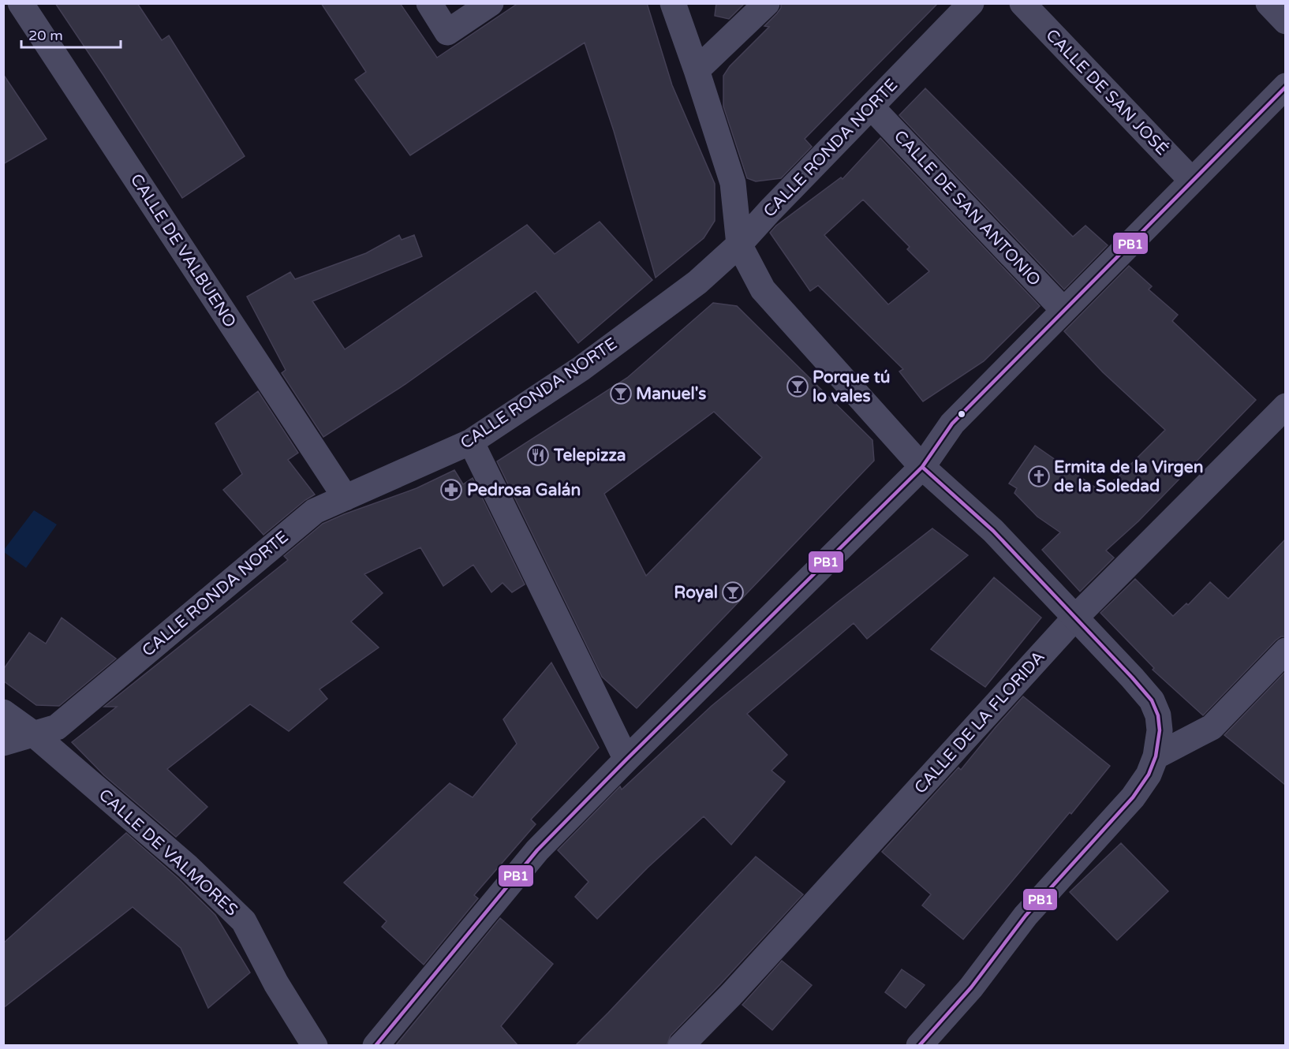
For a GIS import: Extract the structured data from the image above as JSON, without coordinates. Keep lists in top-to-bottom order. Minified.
{"streets":{"street":["CALLE DE SAN JOSÉ","CALLE RONDA NORTE","CALLE DE SAN ANTONIO","CALLE DE VALBUENO","CALLE DE LA FLORIDA","CALLE DE VALMORES"]},"crossings":[["CALLE RONDA NORTE","CALLE DE SAN ANTONIO"],["CALLE RONDA NORTE","CALLE DE VALBUENO"],["CALLE RONDA NORTE","CALLE DE VALMORES"]],"places":{"bar":["Porque tú lo vales","Manuel's","Royal"],"restaurant":["Telepizza"],"church":["Ermita de la Virgen de la Soledad"],"pharmacy":["Pedrosa Galán"]},"lines":["transit line PB1"],"scale_bar":"20 m"}
